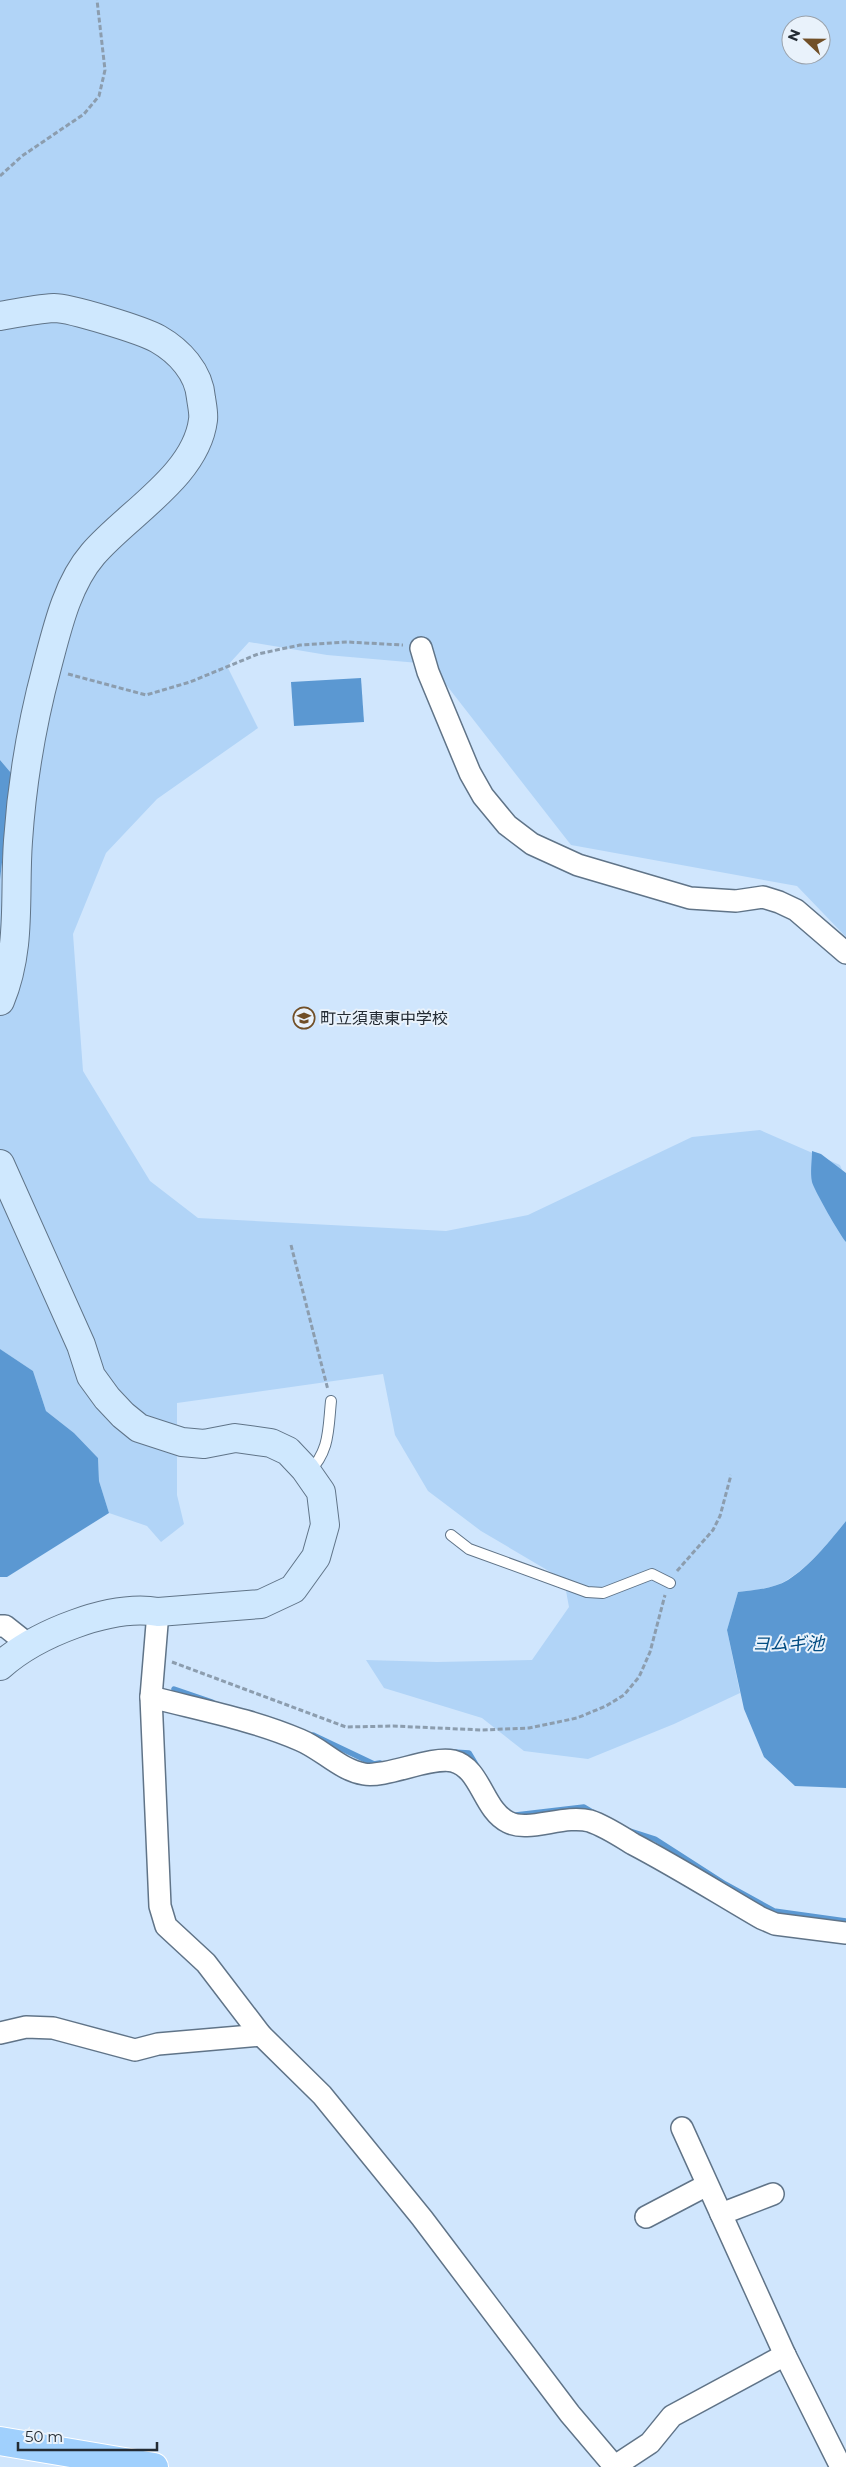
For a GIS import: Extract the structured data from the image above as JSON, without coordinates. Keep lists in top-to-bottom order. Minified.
{"water":["ヨムギ池"],"places":{"school or university":["町立須恵東中学校"]},"scale_bar":"50 m","north":"left"}
